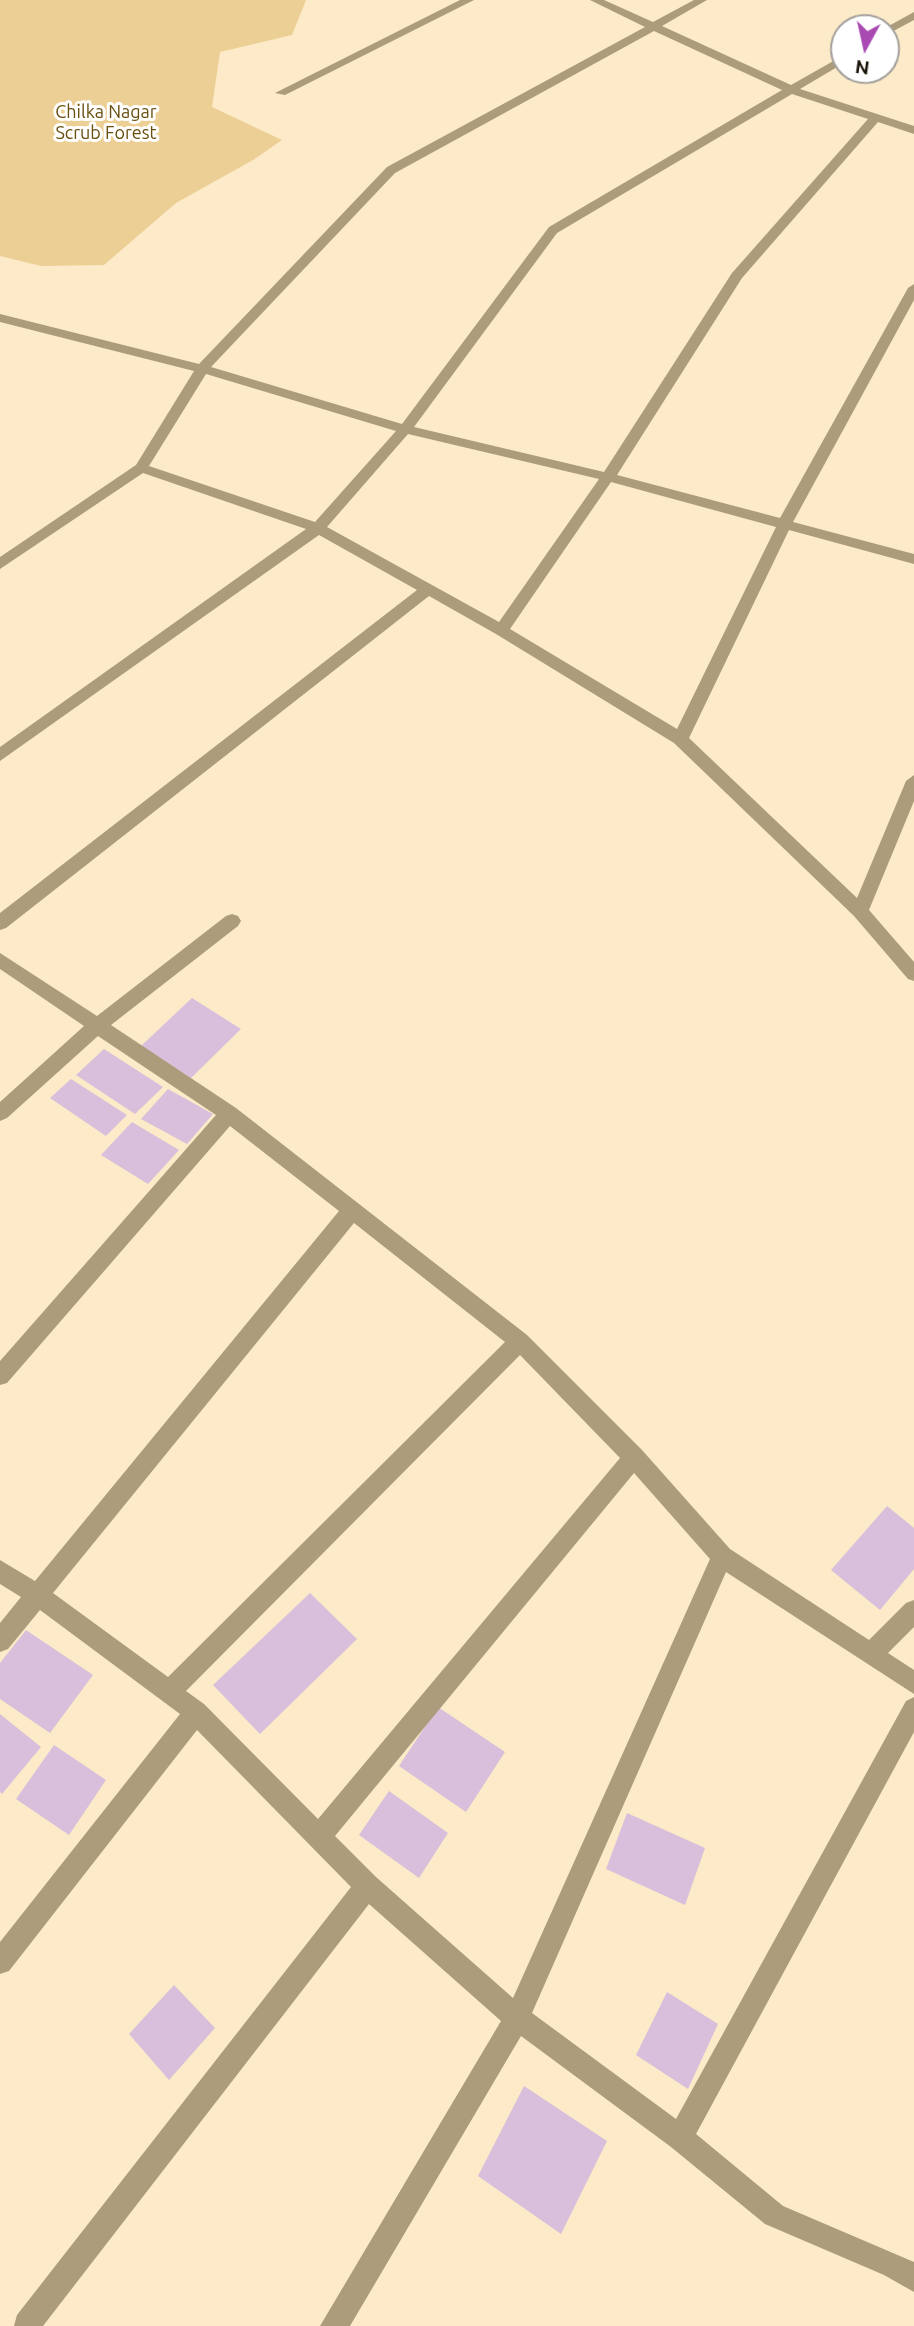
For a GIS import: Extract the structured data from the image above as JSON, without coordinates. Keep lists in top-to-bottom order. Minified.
{"parks":["Chilka Nagar Scrub Forest"],"north":"bottom"}
